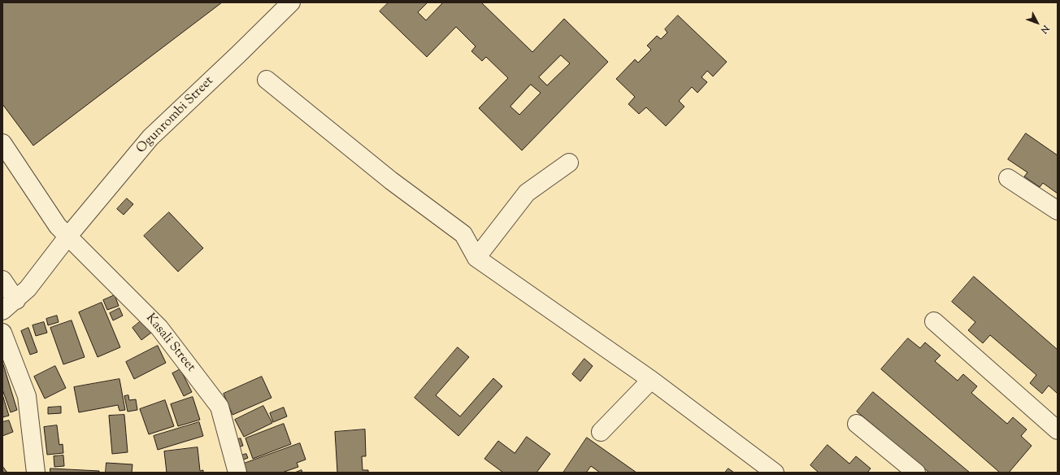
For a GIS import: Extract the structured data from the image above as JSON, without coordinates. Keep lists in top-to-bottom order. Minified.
{"streets":{"street":["Ogunrombi Street","Kasali Street"]},"crossings":[["Ogunrombi Street","Kasali Street"]],"north":"bottom right"}
